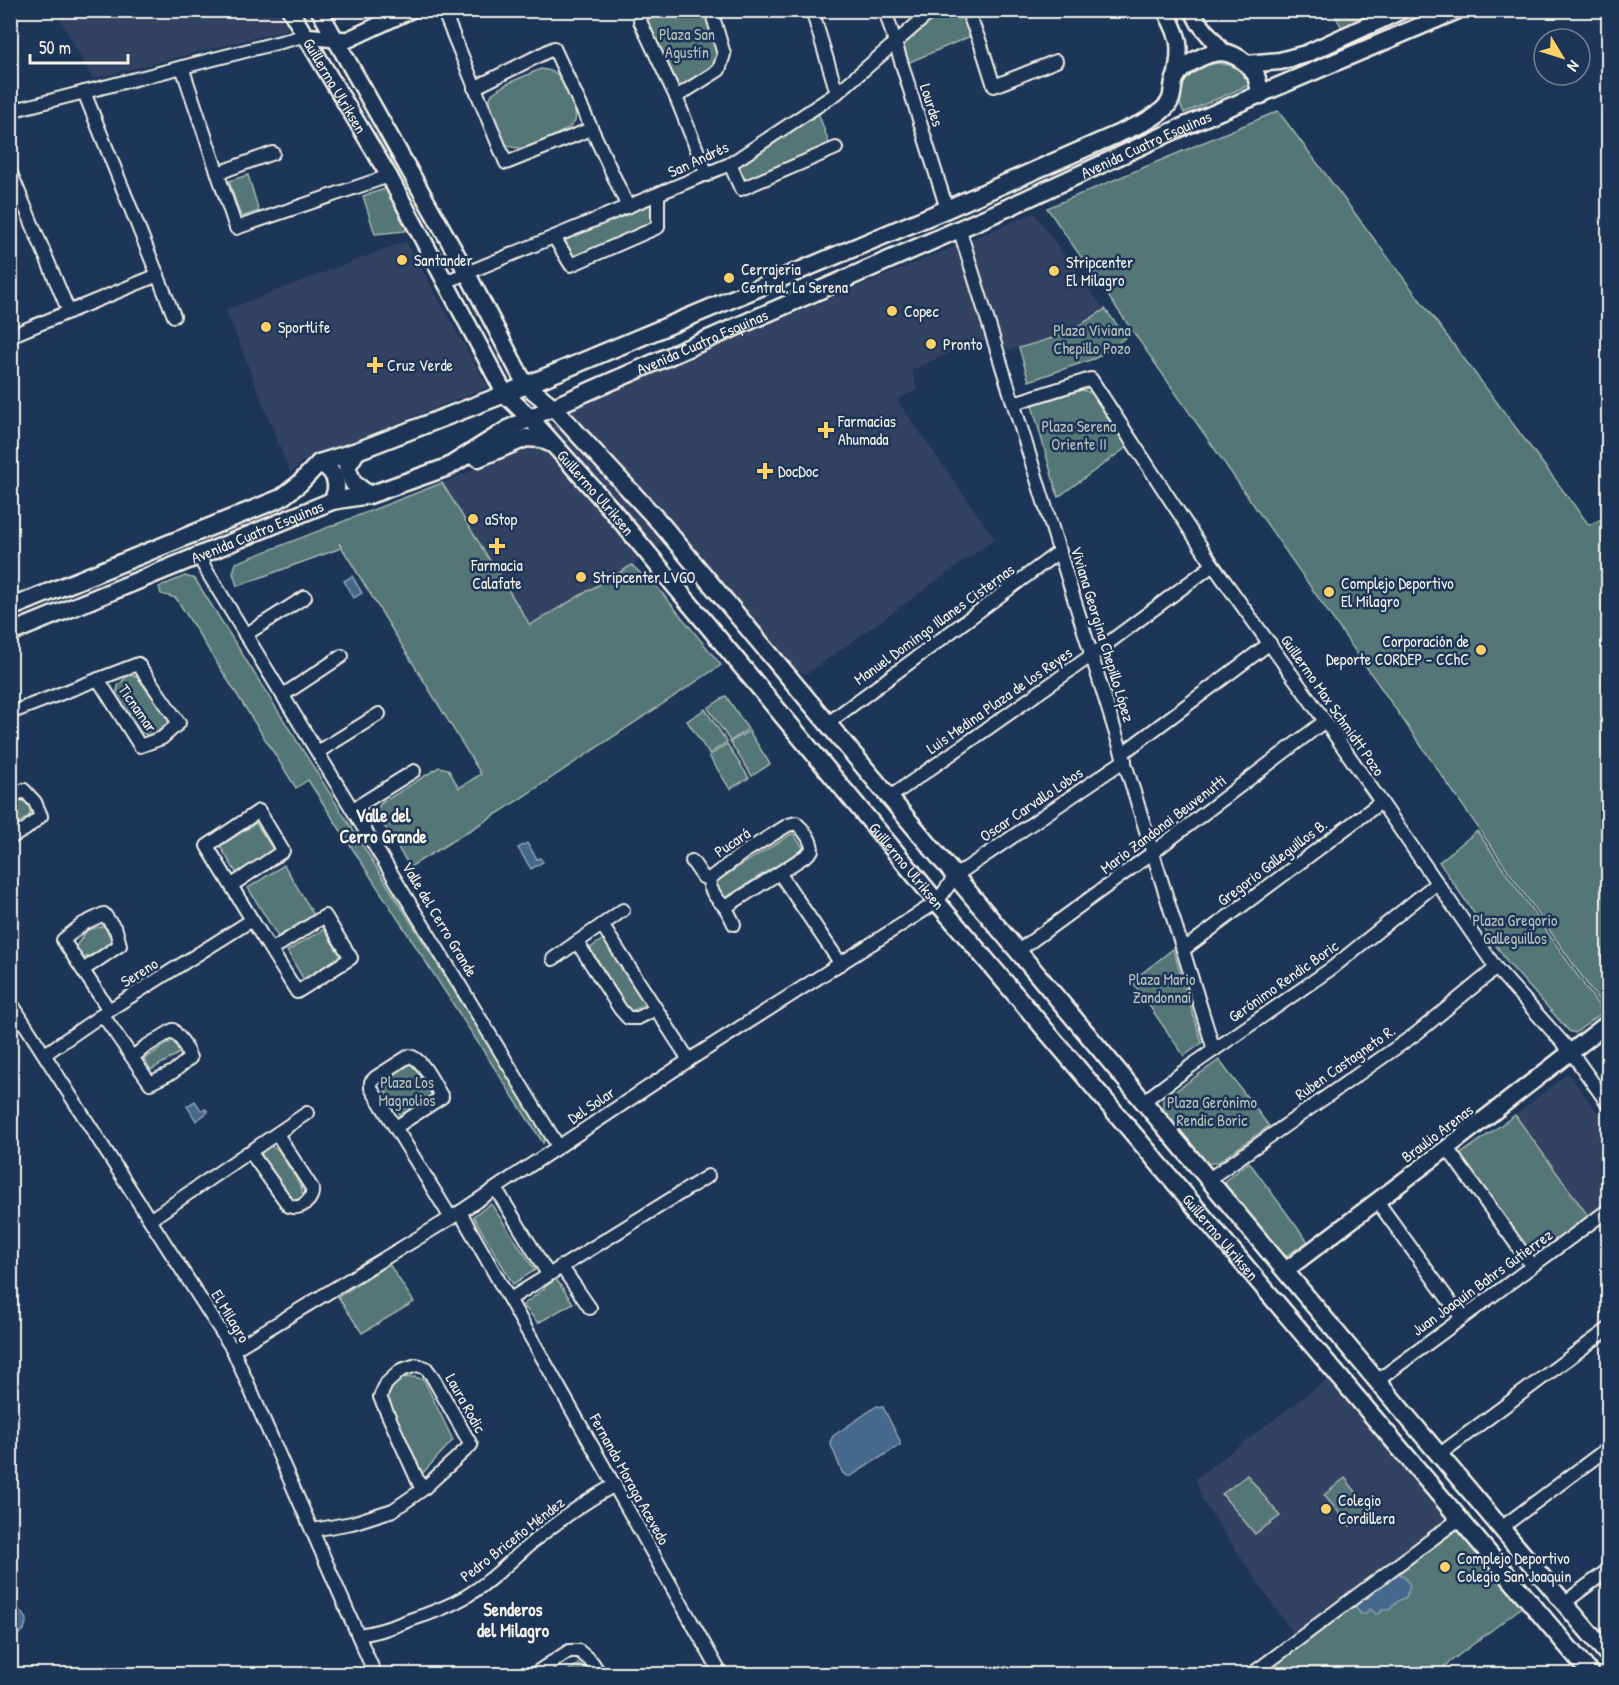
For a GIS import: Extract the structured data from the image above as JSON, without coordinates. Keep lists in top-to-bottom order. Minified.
{"streets":{"main road":["Guillermo Ulriksen","Avenida Cuatro Esquinas"],"street":["Lourdes","San Andrés","Manuel Domingo Illanes Cisternas","Viviana Georgina Chepillo López","Luis Medina Plaza de los Reyes","Guillermo Max Schmidtt Pozo","Ticnamar","Oscar Carvallo Lobos","Mario Zandonai Beuvenutti","Pucará","Gregorio Galleguillos B.","Valle del Cerro Grande","Sereno","Gerónimo Rendic Boric","Ruben Castagneto R.","Del Solar","Braulio Arenas","Juan Joaquín Bahrs Gutierrez","El Milagro","Laura Rodic","Fernando Moraga Acevedo","Pedro Briceño Méndez"]},"crossings":[["Guillermo Ulriksen","Avenida Cuatro Esquinas"],["Guillermo Ulriksen","San Andrés"],["Guillermo Ulriksen","Manuel Domingo Illanes Cisternas"],["Guillermo Ulriksen","Luis Medina Plaza de los Reyes"],["Guillermo Ulriksen","Oscar Carvallo Lobos"],["Guillermo Ulriksen","Mario Zandonai Beuvenutti"],["Guillermo Ulriksen","Gerónimo Rendic Boric"],["Guillermo Ulriksen","Ruben Castagneto R."],["Guillermo Ulriksen","Del Solar"],["Guillermo Ulriksen","Braulio Arenas"],["Guillermo Ulriksen","Juan Joaquín Bahrs Gutierrez"],["Lourdes","Avenida Cuatro Esquinas"],["Lourdes","San Andrés"],["Avenida Cuatro Esquinas","Viviana Georgina Chepillo López"],["Avenida Cuatro Esquinas","Valle del Cerro Grande"],["Manuel Domingo Illanes Cisternas","Viviana Georgina Chepillo López"],["Viviana Georgina Chepillo López","Luis Medina Plaza de los Reyes"],["Viviana Georgina Chepillo López","Guillermo Max Schmidtt Pozo"],["Viviana Georgina Chepillo López","Oscar Carvallo Lobos"],["Viviana Georgina Chepillo López","Mario Zandonai Beuvenutti"],["Viviana Georgina Chepillo López","Gregorio Galleguillos B."],["Viviana Georgina Chepillo López","Gerónimo Rendic Boric"],["Luis Medina Plaza de los Reyes","Guillermo Max Schmidtt Pozo"],["Guillermo Max Schmidtt Pozo","Oscar Carvallo Lobos"],["Guillermo Max Schmidtt Pozo","Mario Zandonai Beuvenutti"],["Guillermo Max Schmidtt Pozo","Gregorio Galleguillos B."],["Guillermo Max Schmidtt Pozo","Gerónimo Rendic Boric"],["Guillermo Max Schmidtt Pozo","Ruben Castagneto R."],["Guillermo Max Schmidtt Pozo","Braulio Arenas"],["Oscar Carvallo Lobos","Del Solar"],["Valle del Cerro Grande","Del Solar"],["Sereno","El Milagro"],["Del Solar","El Milagro"],["Del Solar","Fernando Moraga Acevedo"],["El Milagro","Laura Rodic"],["El Milagro","Pedro Briceño Méndez"],["Fernando Moraga Acevedo","Pedro Briceño Méndez"]],"districts":["Valle del Cerro Grande","Senderos del Milagro"],"parks":["Plaza San Agustín","Plaza Viviana Chepillo Pozo","Plaza Serena Oriente II","Plaza Gregorio Galleguillos","Plaza Mario Zandonnai","Plaza Los Magnolios","Plaza Gerónimo Rendic Boric"],"places":{"other":["Santander","Stripcenter El Milagro","Cerrajeria Central, La Serena","Copec","Sportlife","Pronto","aStop","Stripcenter LVGO","Complejo Deportivo El Milagro","Corporación de Deporte CORDEP - CChC","Colegio Cordillera","Complejo Deportivo Colegio San Joaquin"],"health":["Cruz Verde","Farmacias Ahumada","DocDoc","Farmacia Calafate"]},"scale_bar":"50 m","north":"bottom right"}
